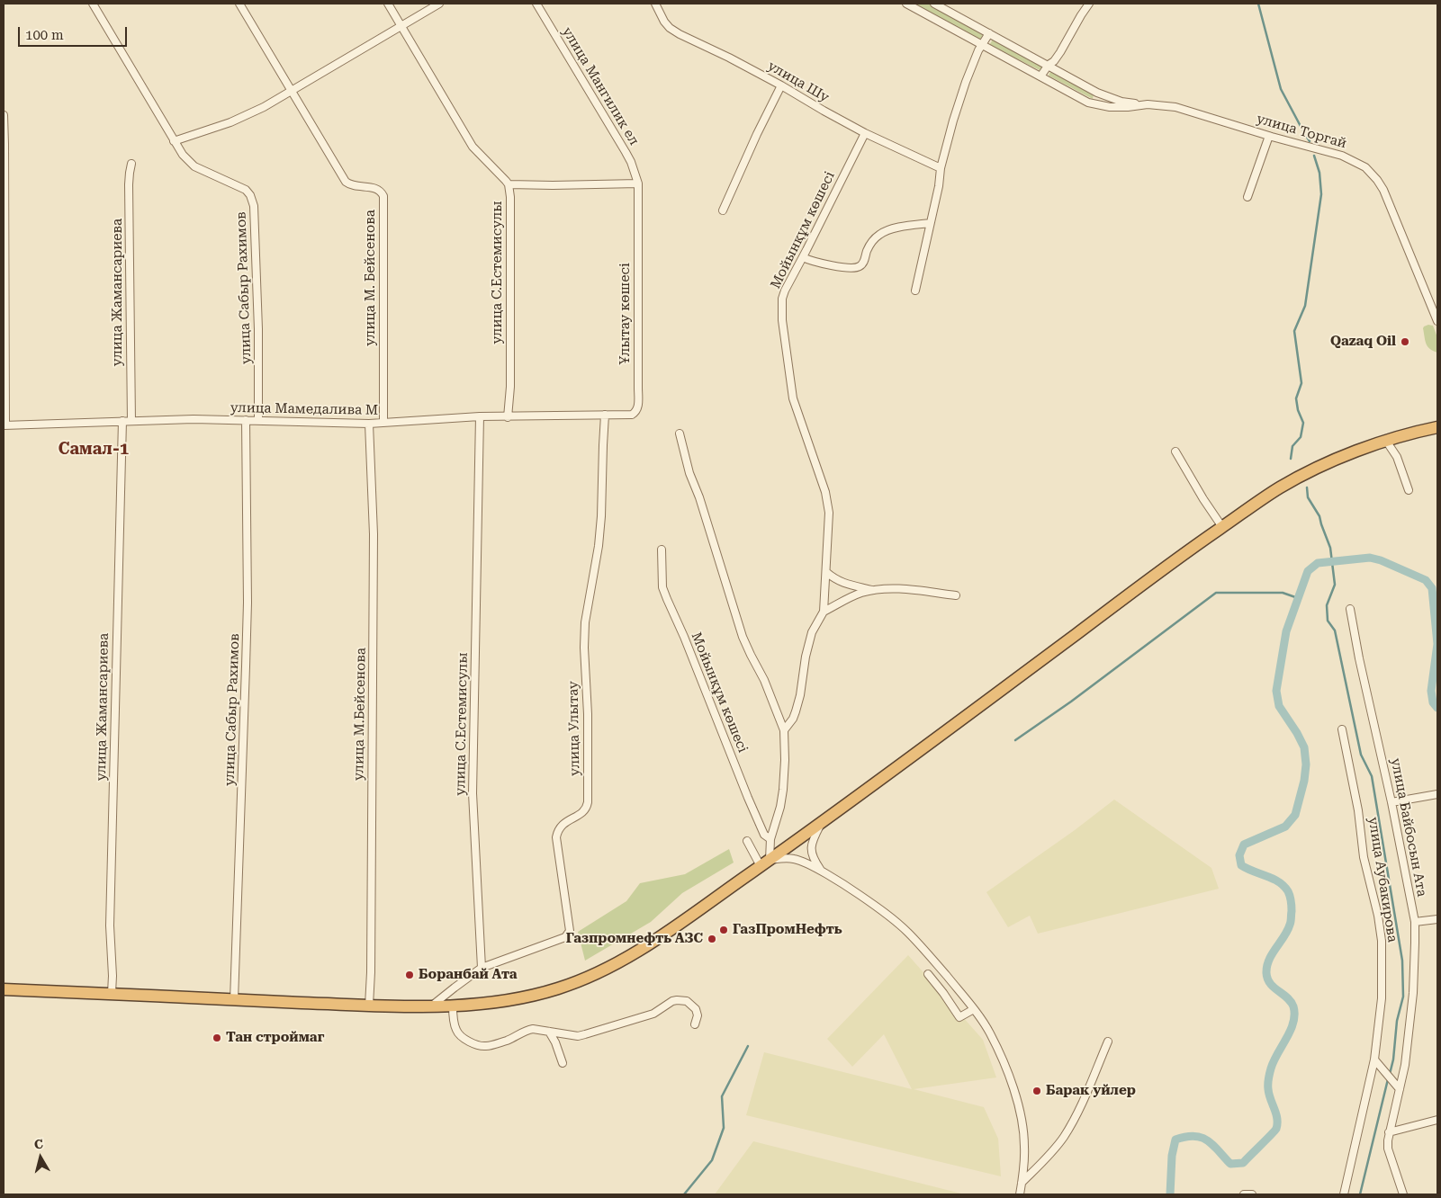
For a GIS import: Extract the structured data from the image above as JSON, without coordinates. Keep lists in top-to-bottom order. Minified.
{"streets":{"street":["улица Шу","улица Мангилик ел","улица Торгай","Мойынқұм көшесі","улица С.Естемисулы","улица М. Бейсенова","улица Сабыр Рахимов","улица Жамансариева","Ұлытау көшесі","улица Мамедалива М","улица М.Бейсенова","улица Улытау","улица Байбосын Ата","улица Аубакирова"]},"crossings":[["улица Шу","Мойынқұм көшесі"],["улица Мангилик ел","Ұлытау көшесі"],["улица С.Естемисулы","улица Мамедалива М"],["улица С.Естемисулы","улица Улытау"],["улица М. Бейсенова","улица Мамедалива М"],["улица Сабыр Рахимов","улица Мамедалива М"],["улица Жамансариева","улица Мамедалива М"],["Ұлытау көшесі","улица Мамедалива М"],["Ұлытау көшесі","улица Улытау"],["улица Мамедалива М","улица М.Бейсенова"],["улица Мамедалива М","улица Улытау"]],"districts":["Самал-1"],"places":["Qazaq Oil","ГазПромНефть","Газпромнефть АЗС","Боранбай Ата","Тан строймаг","Барак уйлер"],"scale_bar":"100 m","north":"top"}
